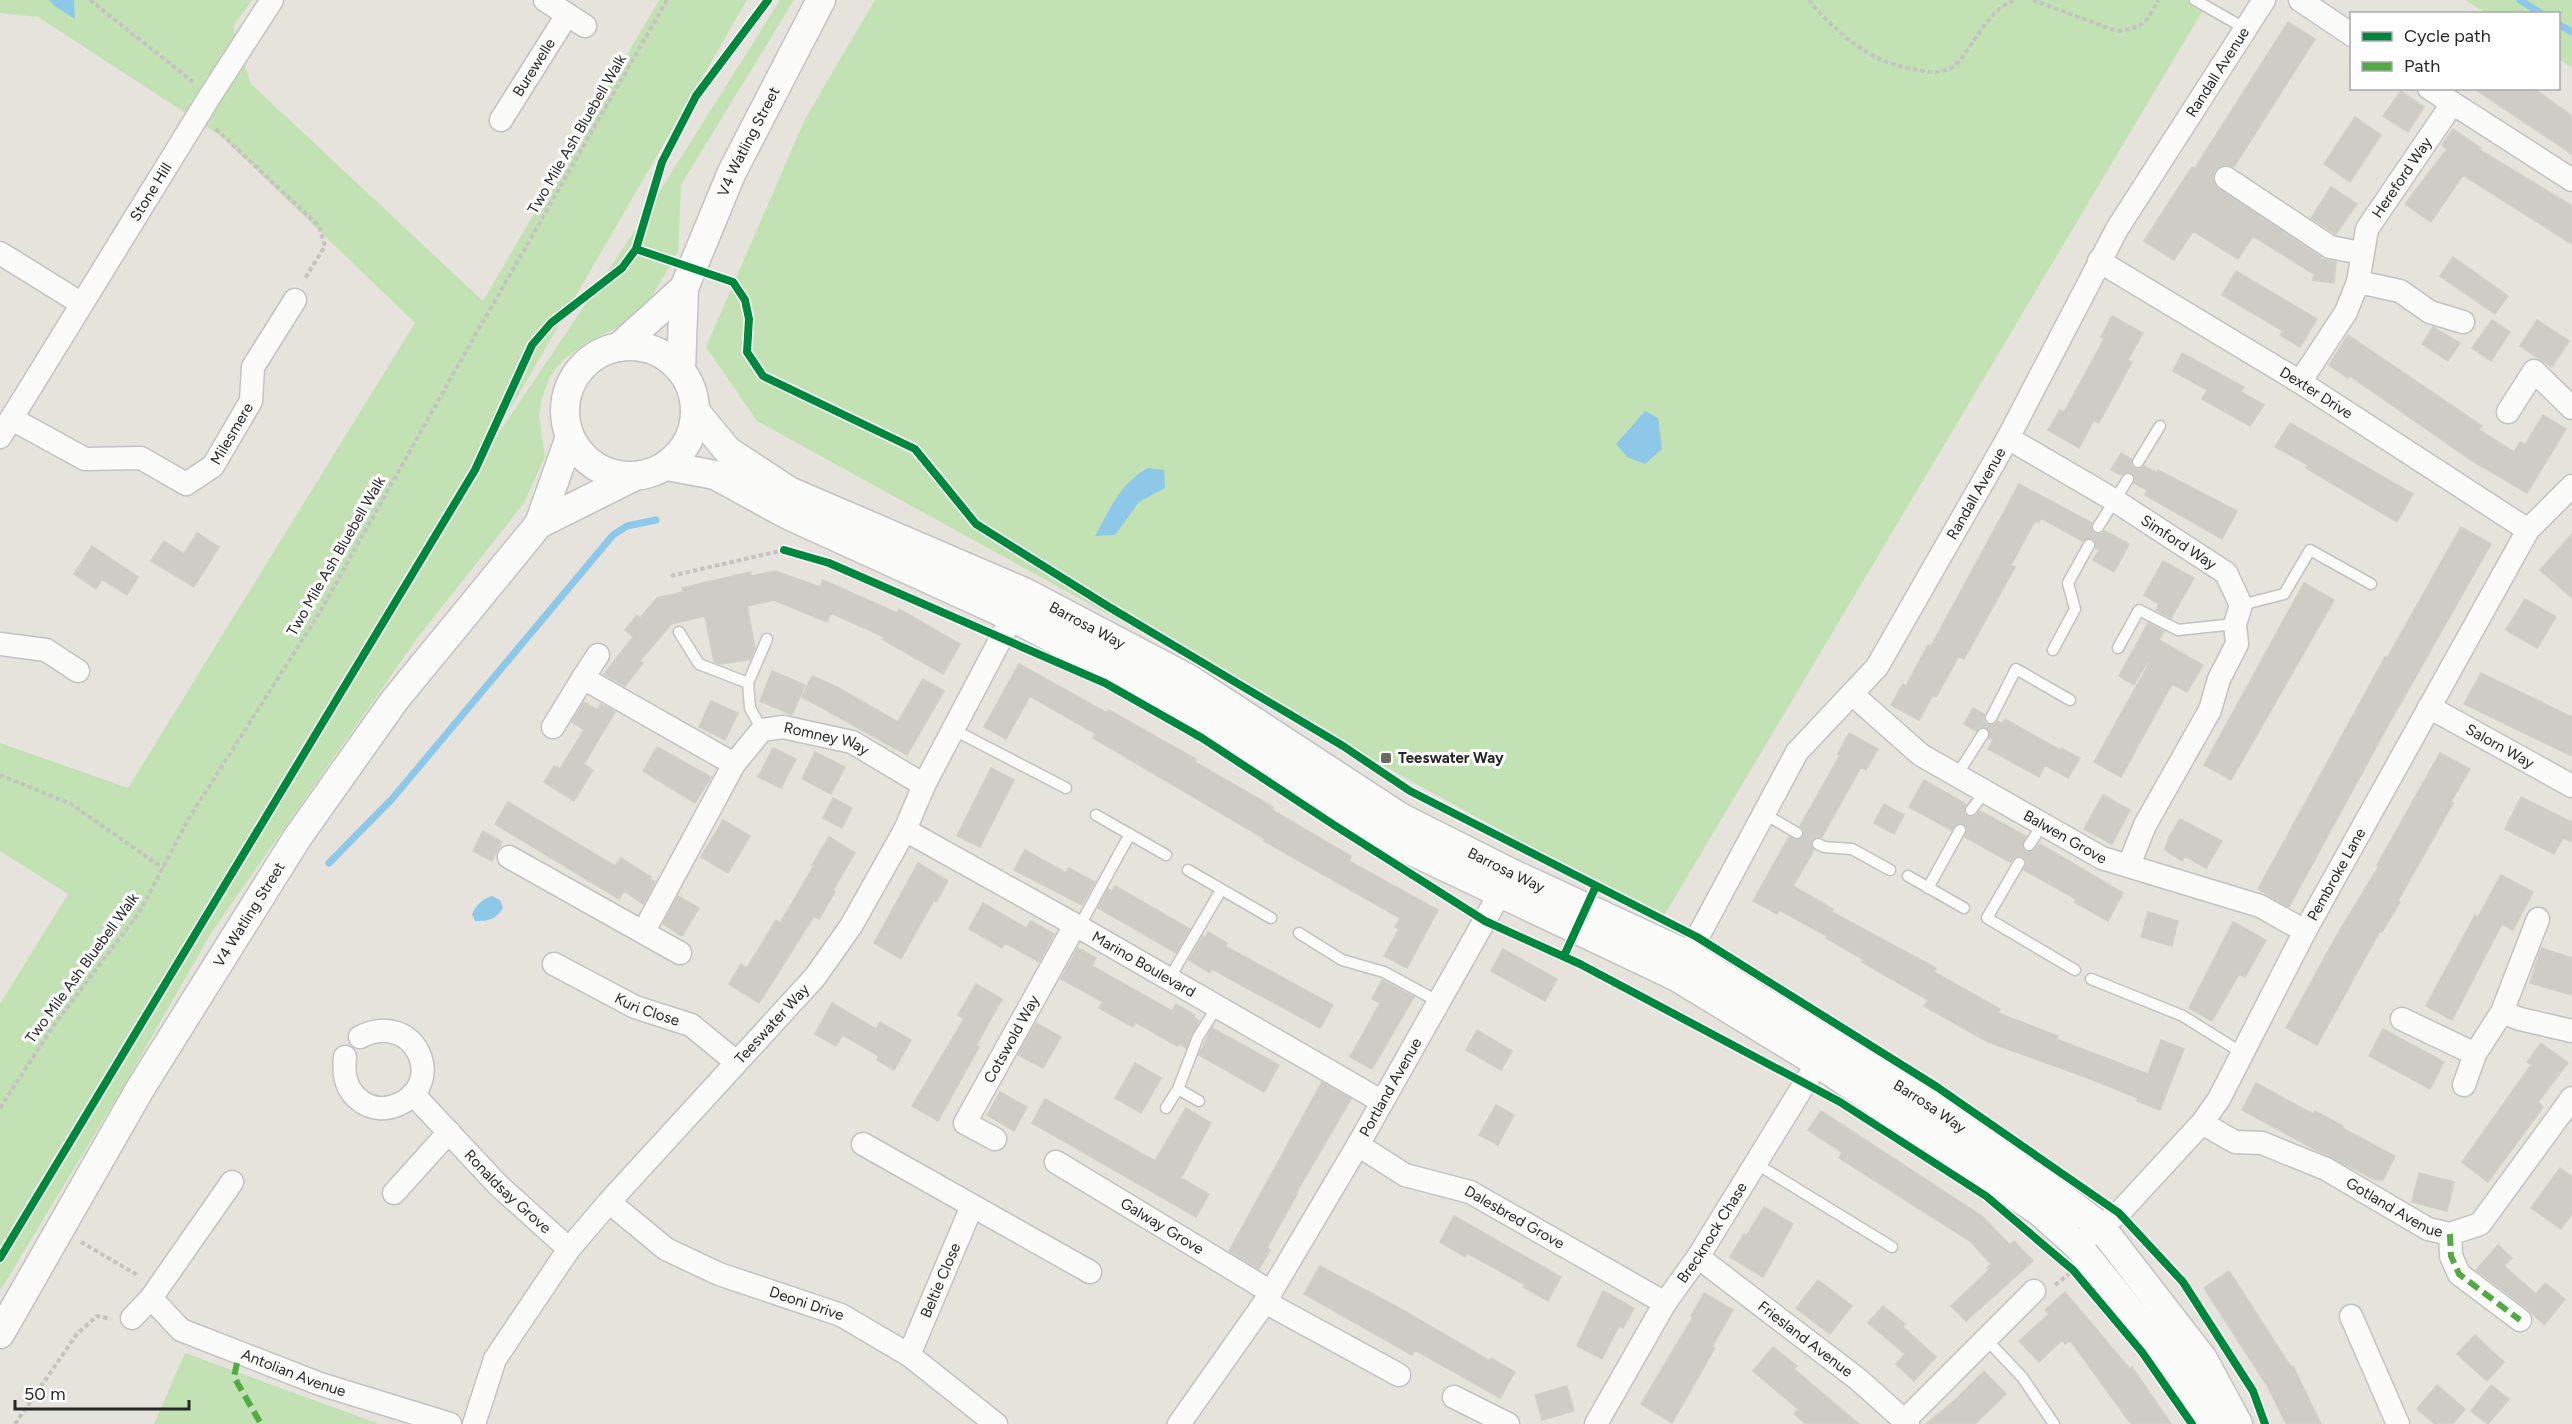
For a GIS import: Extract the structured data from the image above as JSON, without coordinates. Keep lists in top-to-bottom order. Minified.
{"streets":{"street":["Burewelle","Randall Avenue","V4 Watling Street","Hereford Way","Stone Hill","Dexter Drive","Milesmere","Simford Way","Barrosa Way","Romney Way","Salorn Way","Balwen Grove","Pembroke Lane","Marino Boulevard","Kuri Close","Teeswater Way","Cotswold Way","Portland Avenue","Ronaldsay Grove","Gotland Avenue","Dalesbred Grove","Galway Grove","Brecknock Chase","Beltie Close","Deoni Drive","Friesland Avenue","Antolian Avenue"],"path":["Two Mile Ash Bluebell Walk"]},"crossings":[["Randall Avenue","Dexter Drive"],["Randall Avenue","Simford Way"],["Randall Avenue","Barrosa Way"],["Randall Avenue","Balwen Grove"],["V4 Watling Street","Barrosa Way"],["Hereford Way","Dexter Drive"],["Stone Hill","Milesmere"],["Dexter Drive","Pembroke Lane"],["Barrosa Way","Pembroke Lane"],["Barrosa Way","Teeswater Way"],["Barrosa Way","Portland Avenue"],["Barrosa Way","Brecknock Chase"],["Romney Way","Teeswater Way"],["Salorn Way","Pembroke Lane"],["Balwen Grove","Pembroke Lane"],["Pembroke Lane","Gotland Avenue"],["Marino Boulevard","Teeswater Way"],["Marino Boulevard","Cotswold Way"],["Marino Boulevard","Portland Avenue"],["Kuri Close","Teeswater Way"],["Teeswater Way","Ronaldsay Grove"],["Teeswater Way","Deoni Drive"],["Portland Avenue","Dalesbred Grove"],["Portland Avenue","Galway Grove"],["Dalesbred Grove","Brecknock Chase"],["Brecknock Chase","Friesland Avenue"],["Beltie Close","Deoni Drive"]],"places":{"transit":["Teeswater Way"]},"legend":["Cycle path","Path"],"scale_bar":"50 m"}
